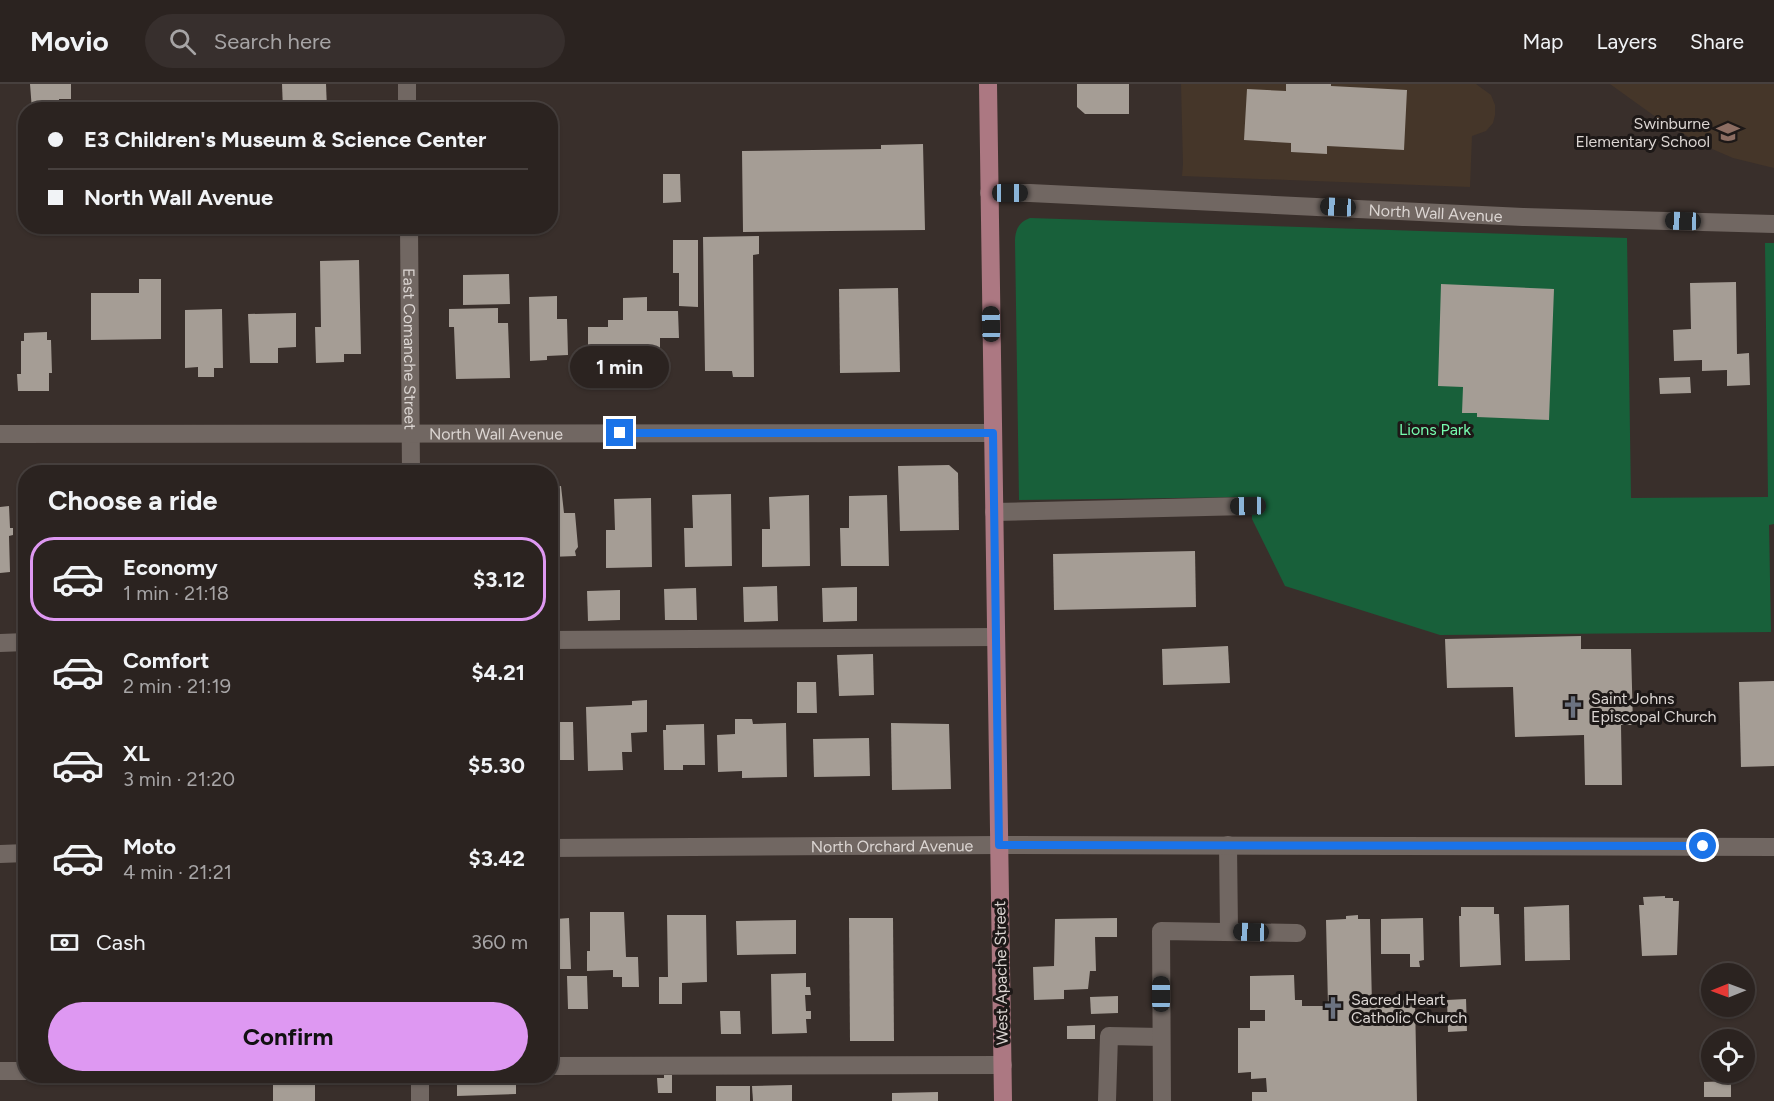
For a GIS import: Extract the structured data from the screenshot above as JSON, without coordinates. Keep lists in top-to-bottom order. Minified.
{"streets":{"main road":["West Apache Street"],"street":["North Wall Avenue","East Comanche Street","North Orchard Avenue"]},"crossings":[["North Wall Avenue","East Comanche Street"],["North Wall Avenue","West Apache Street"],["North Orchard Avenue","West Apache Street"]],"parks":["Lions Park"],"places":{"school or university":["Swinburne Elementary School"],"church":["Saint Johns Episcopal Church","Sacred Heart Catholic Church"]},"north":"left","page":{"header":"Movio","search":"Search here","nav":["Map","Layers","Share"],"banner":["E3 Children's Museum & Science Center","North Wall Avenue"],"bubble":"1 min","heading":"Choose a ride","list":[{"name":"Economy","note":"1 min · 21:18","value":"$3.12"},{"name":"Comfort","note":"2 min · 21:19","value":"$4.21"},{"name":"XL","note":"3 min · 21:20","value":"$5.30"},{"name":"Moto","note":"4 min · 21:21","value":"$3.42"}],"pay":["Cash","360 m"],"buttons":"Confirm"}}
